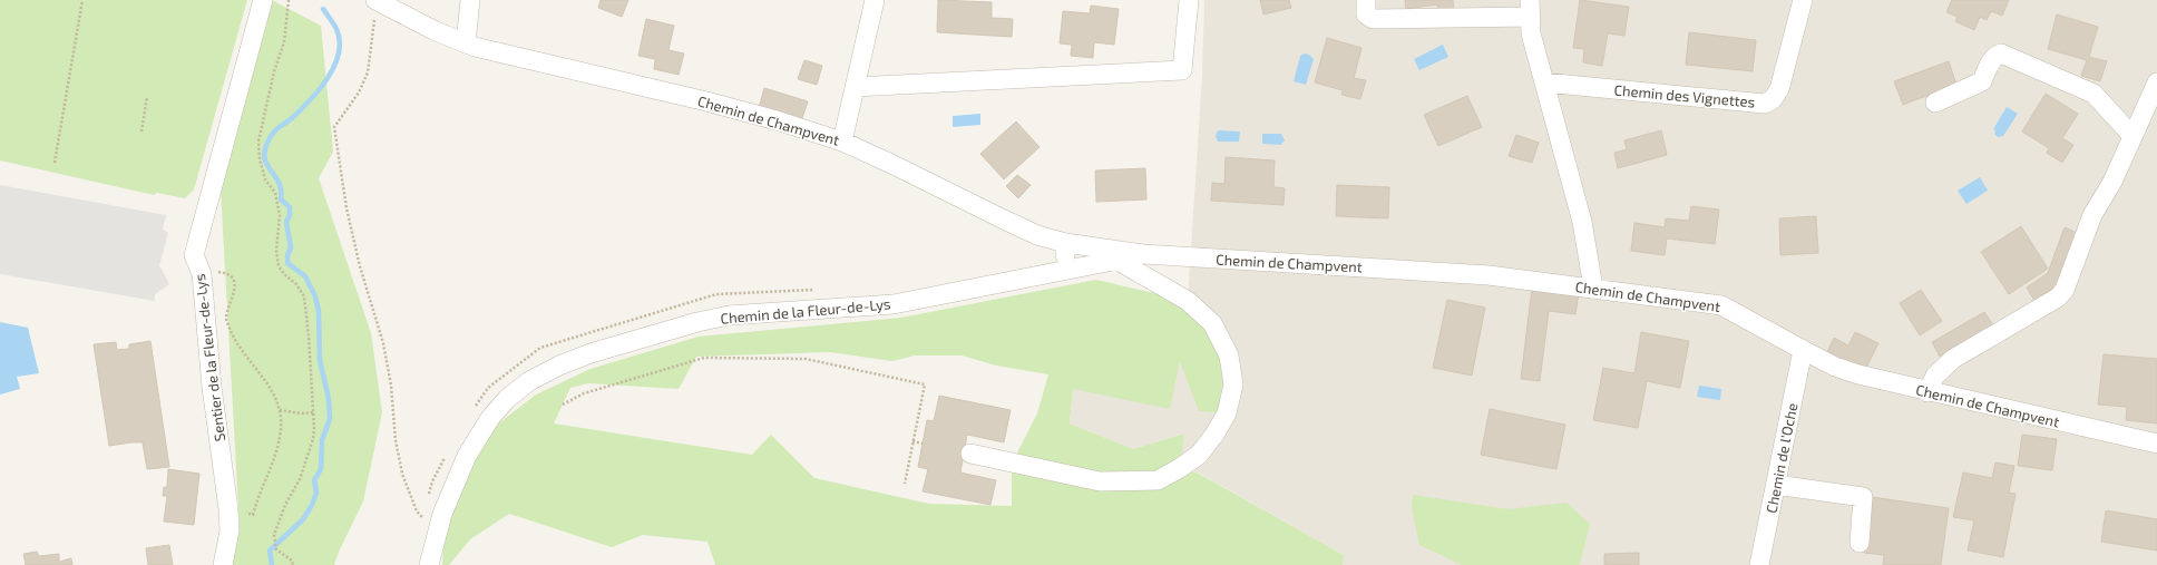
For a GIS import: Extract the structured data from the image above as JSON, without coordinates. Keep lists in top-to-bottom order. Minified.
{"streets":{"street":["Chemin des Vignettes","Chemin de Champvent","Chemin de la Fleur-de-Lys","Sentier de la Fleur-de-Lys","Chemin de l'Oche"]},"crossings":[["Chemin de Champvent","Chemin de la Fleur-de-Lys"],["Chemin de Champvent","Chemin de l'Oche"]]}
